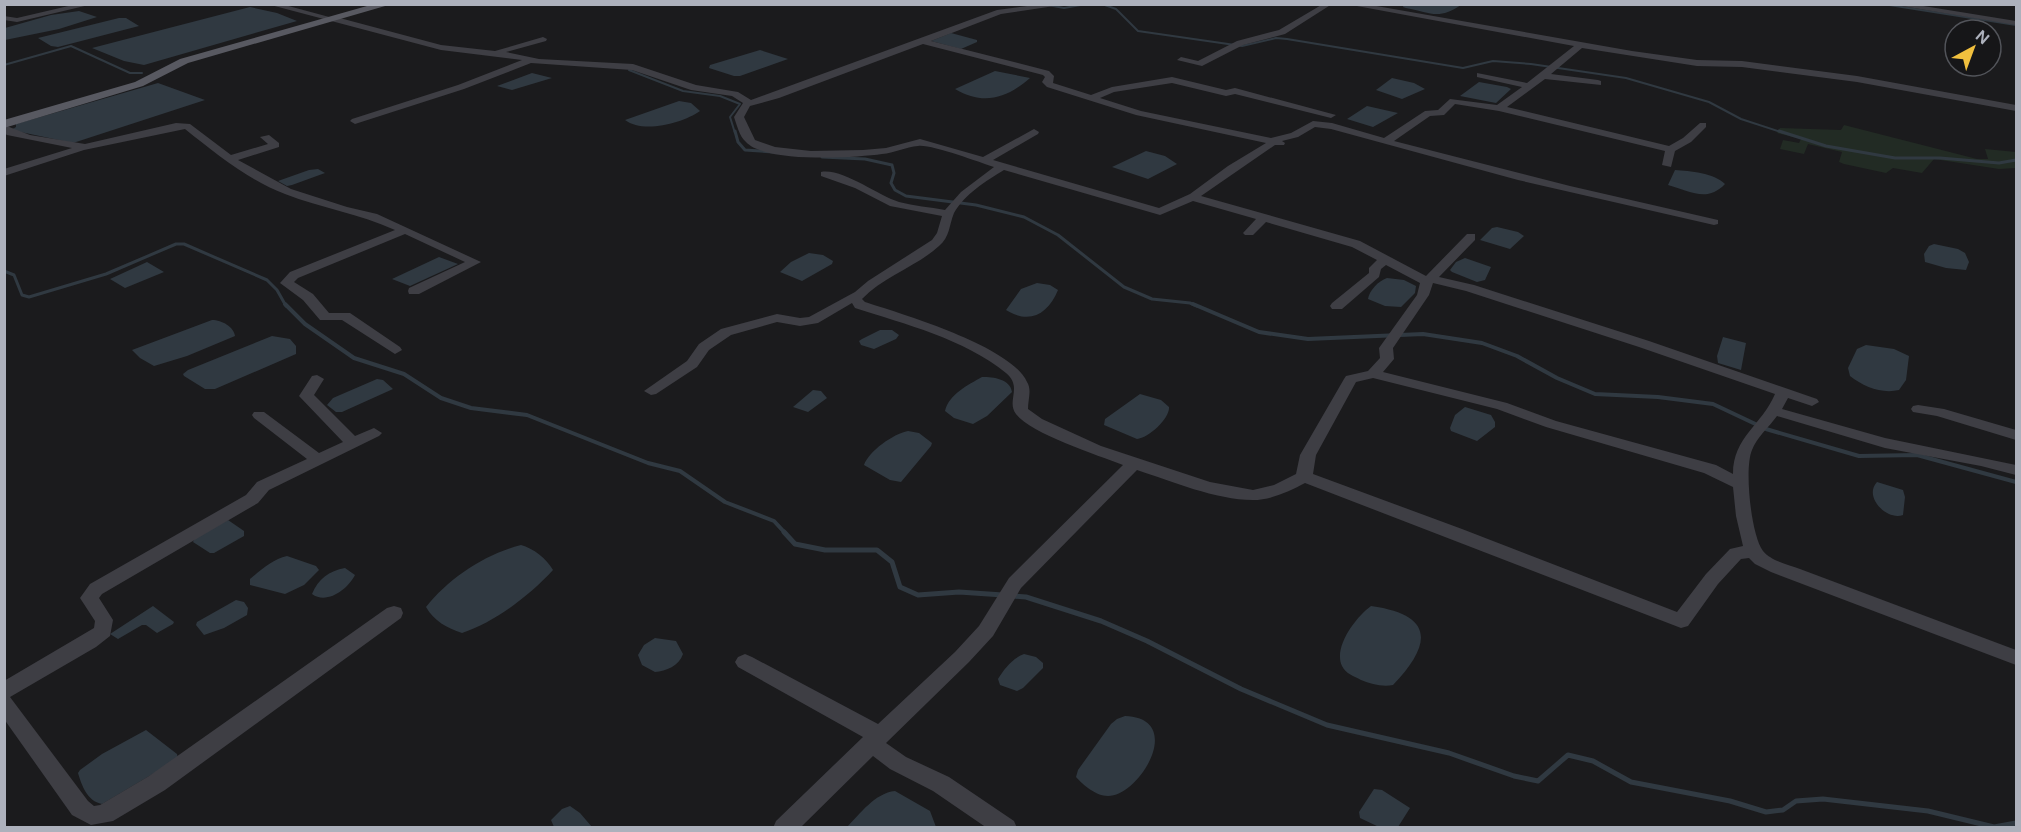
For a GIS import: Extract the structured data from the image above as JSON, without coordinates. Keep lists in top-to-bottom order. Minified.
{"north":"top right"}
